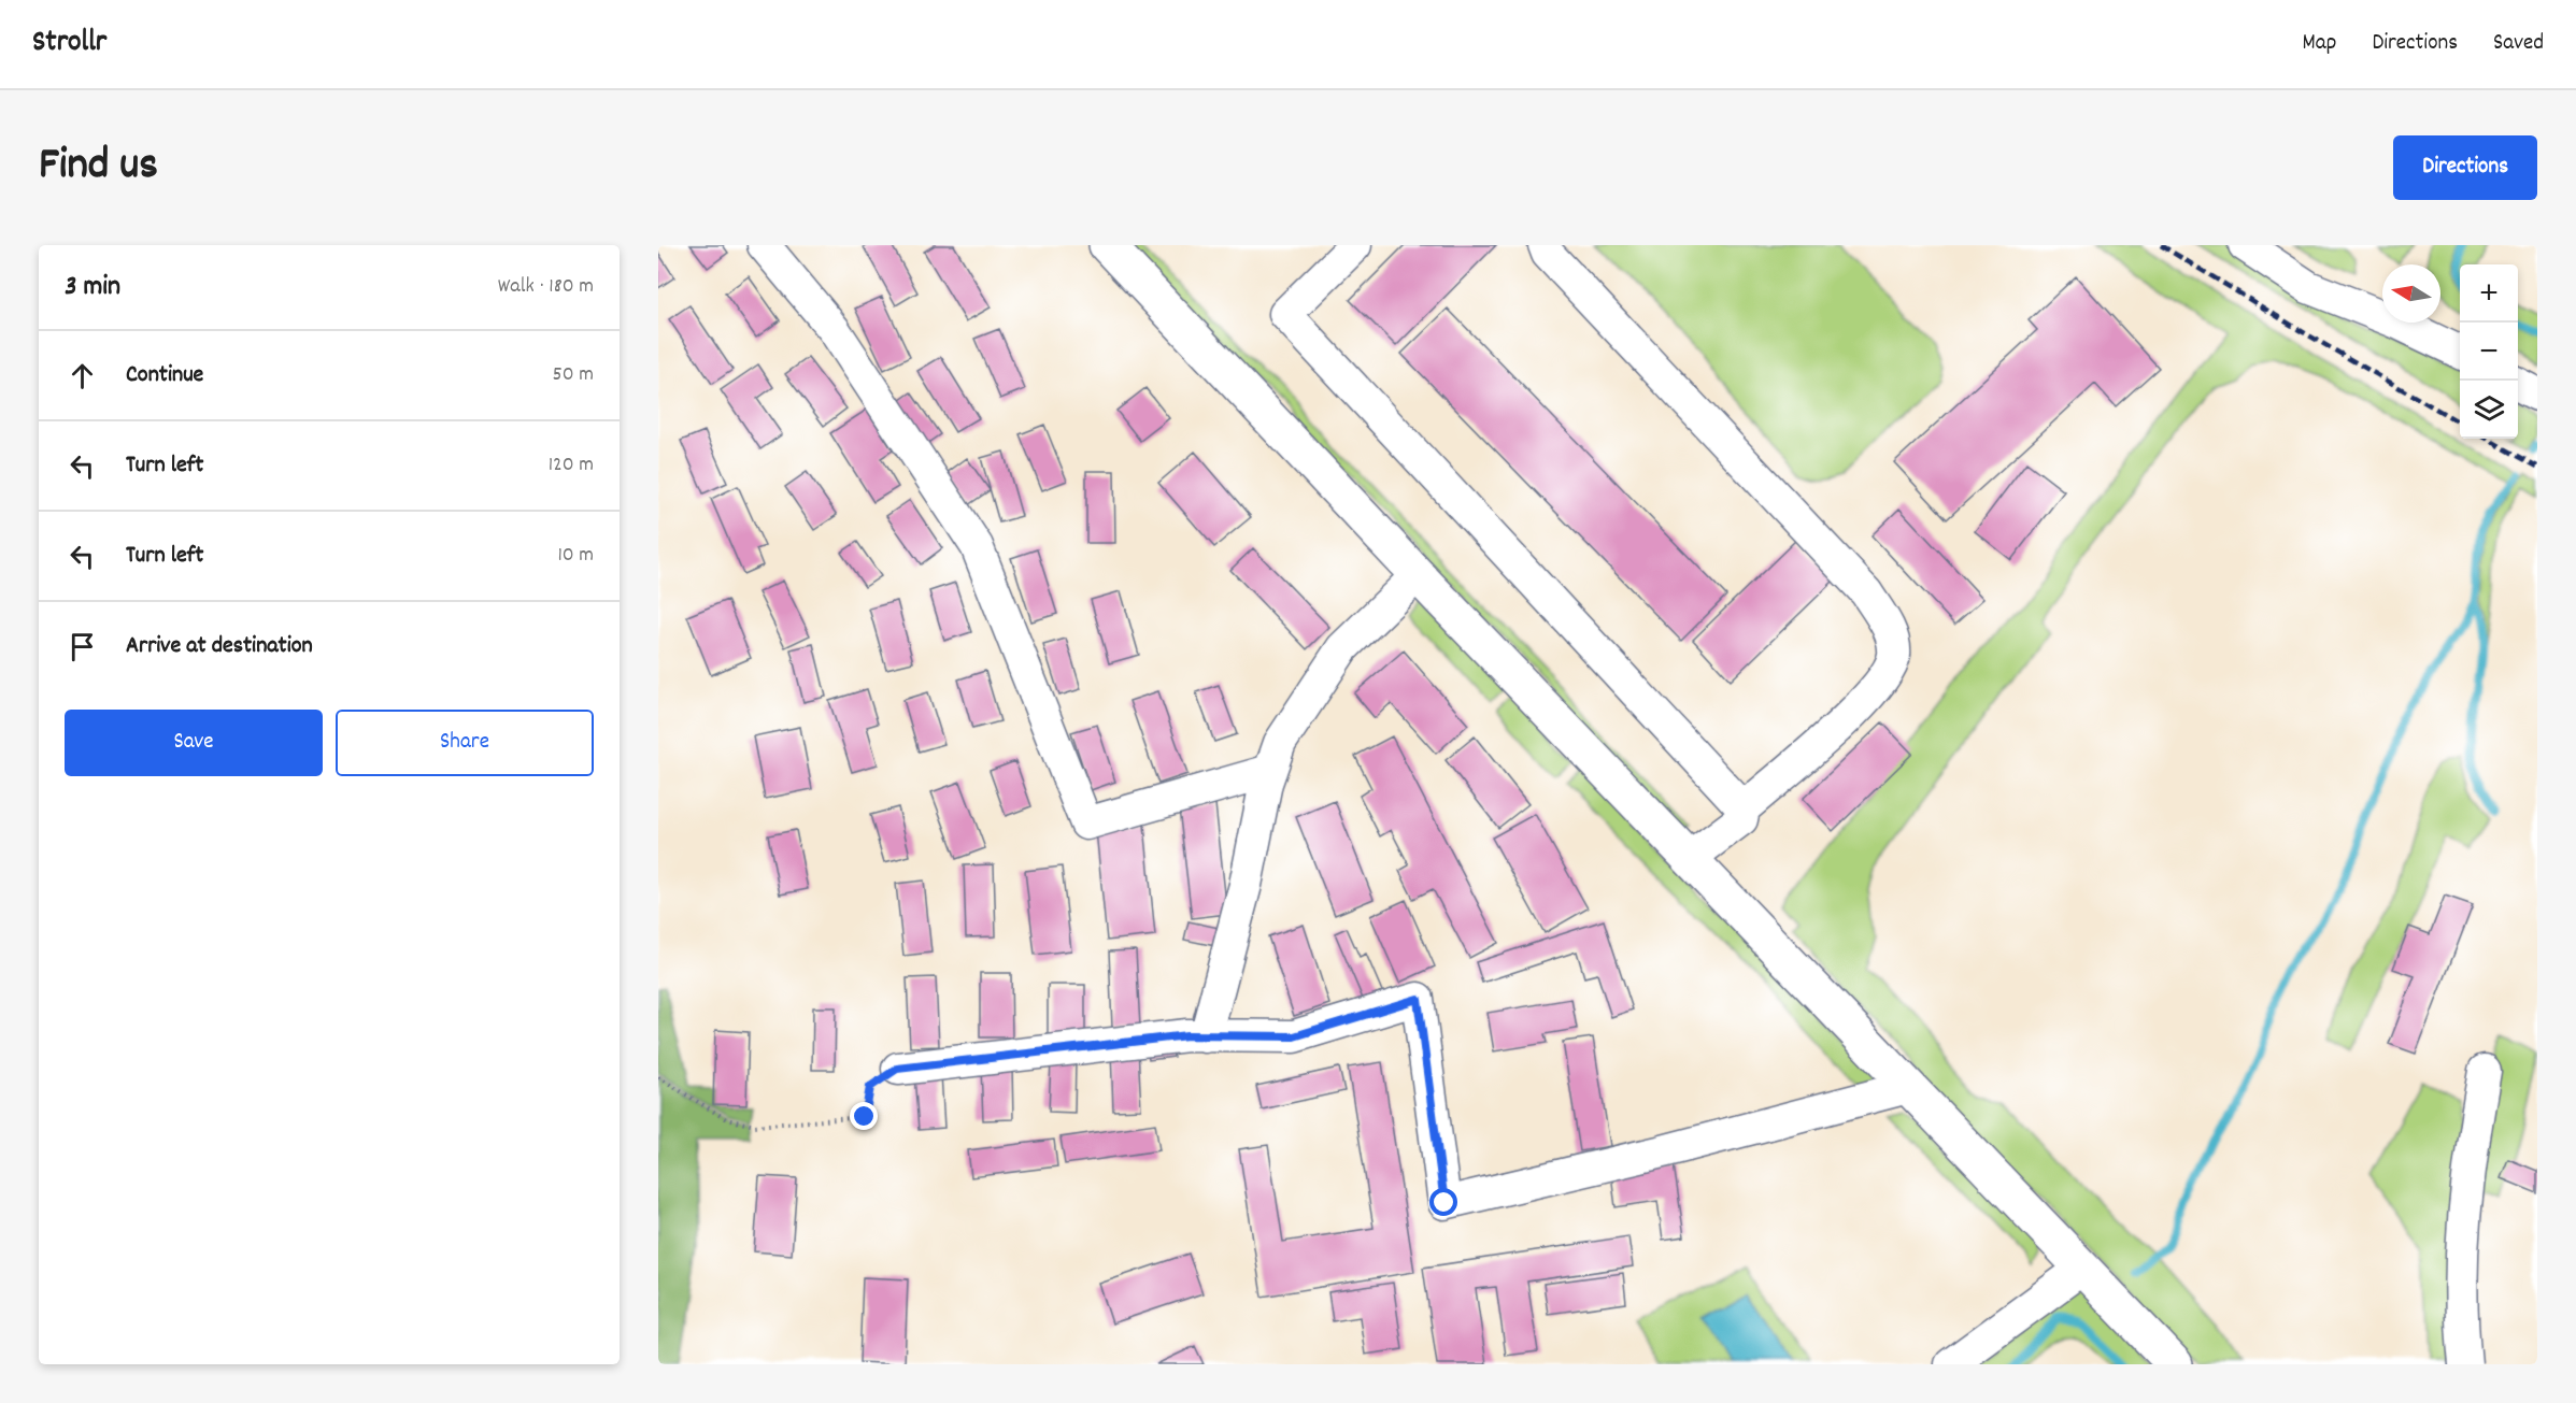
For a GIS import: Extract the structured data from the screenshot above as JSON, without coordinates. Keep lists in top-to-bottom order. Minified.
{"north":"left","page":{"header":"Strollr","nav":["Map","Directions","Saved"],"title":"Find us","buttons":["Directions",["Save","Share"]],"heading":["3 min","Walk · 180 m"],"map_buttons":["+","−"],"list":[["Continue","50 m"],["Turn left","120 m"],["Turn left","10 m"],"Arrive at destination"]}}
